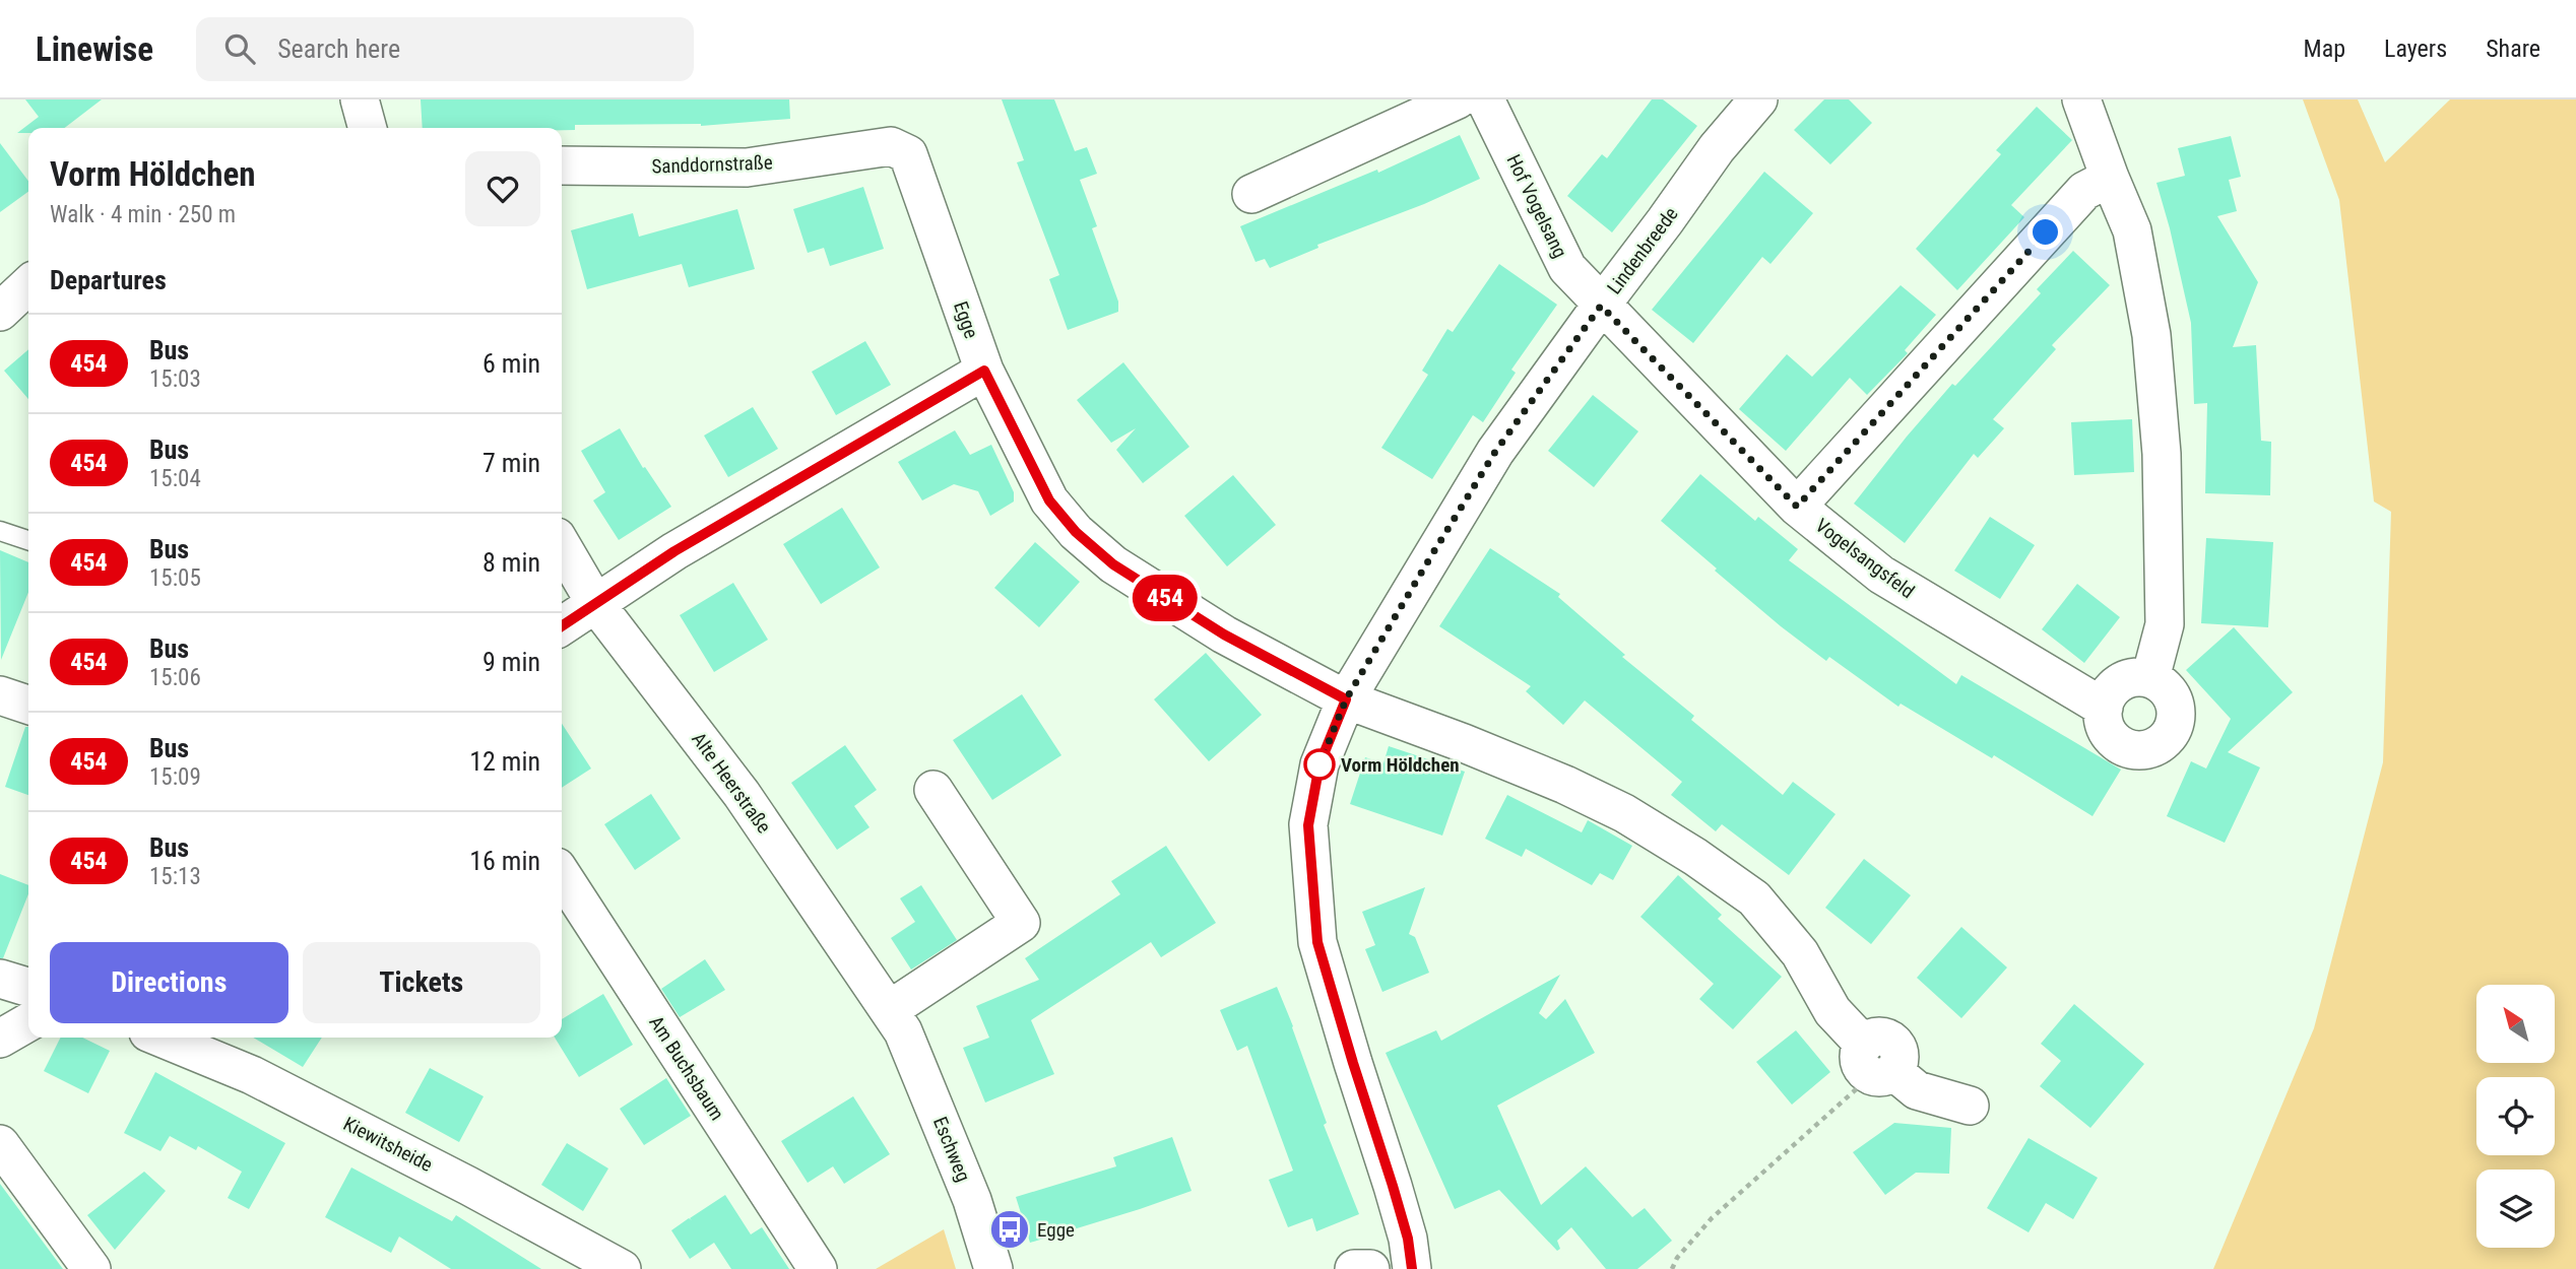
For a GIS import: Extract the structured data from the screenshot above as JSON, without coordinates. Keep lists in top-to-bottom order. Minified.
{"streets":{"street":["Sanddornstraße","Hof Vogelsang","Lindenbreede","Egge","Vogelsangsfeld","Alte Heerstraße","Am Buchsbaum","Kiewitsheide","Eschweg"]},"crossings":[["Sanddornstraße","Egge"],["Hof Vogelsang","Lindenbreede"],["Hof Vogelsang","Vogelsangsfeld"],["Lindenbreede","Egge"],["Lindenbreede","Vogelsangsfeld"],["Alte Heerstraße","Eschweg"]],"places":{"other":["Vorm Höldchen"],"bus stop":["Egge"]},"lines":["bus line 454"],"north":"top left","page":{"header":"Linewise","search":"Search here","nav":["Map","Layers","Share"],"on_map":"454","heading":[["Vorm Höldchen","Walk · 4 min · 250 m"],"Departures"],"list":[{"mark":"454","name":"Bus","note":"15:03","value":"6 min"},{"mark":"454","name":"Bus","note":"15:04","value":"7 min"},{"mark":"454","name":"Bus","note":"15:05","value":"8 min"},{"mark":"454","name":"Bus","note":"15:06","value":"9 min"},{"mark":"454","name":"Bus","note":"15:09","value":"12 min"},{"mark":"454","name":"Bus","note":"15:13","value":"16 min"}],"buttons":["Directions","Tickets"]}}
